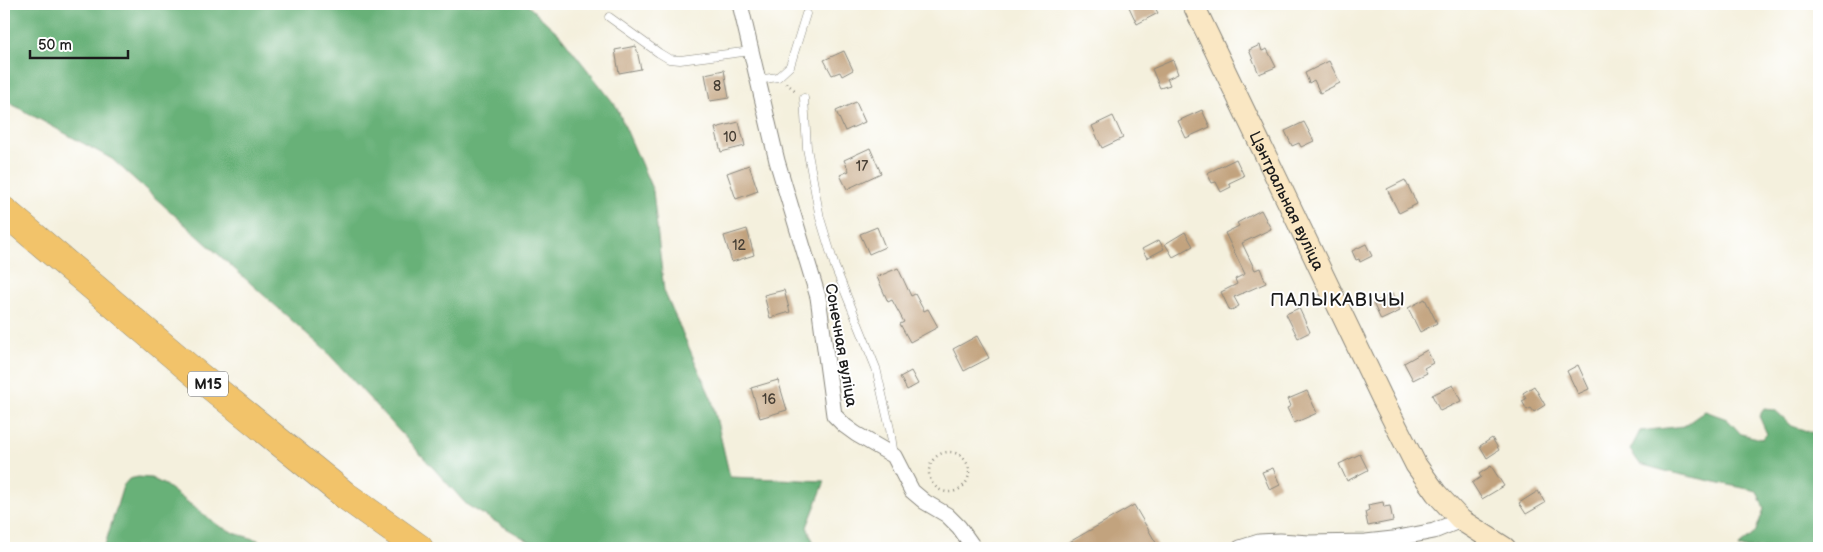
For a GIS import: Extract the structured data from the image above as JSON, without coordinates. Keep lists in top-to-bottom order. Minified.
{"streets":{"highway":["М15"],"street":["Цэнтральная вуліца","Сонечная вуліца"]},"districts":["ПАЛЫКАВІЧЫ"],"house_numbers":["8","10","17","12","16"],"scale_bar":"50 m"}
